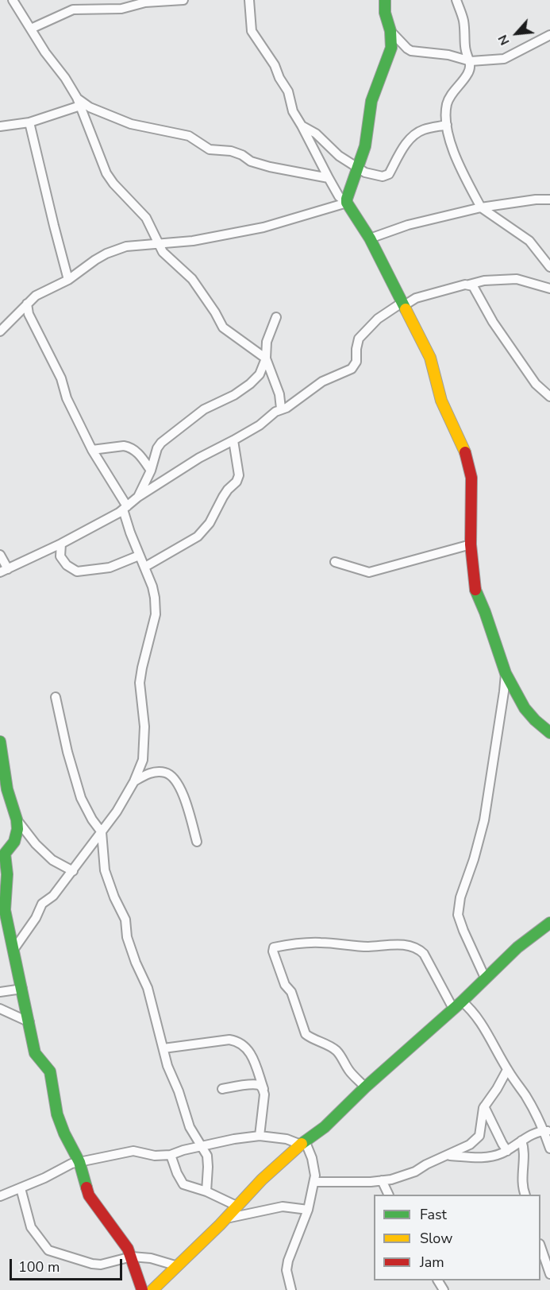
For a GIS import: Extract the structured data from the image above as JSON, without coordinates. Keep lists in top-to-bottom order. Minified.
{"legend":["Fast","Slow","Jam"],"scale_bar":"100 m","north":"bottom left"}
